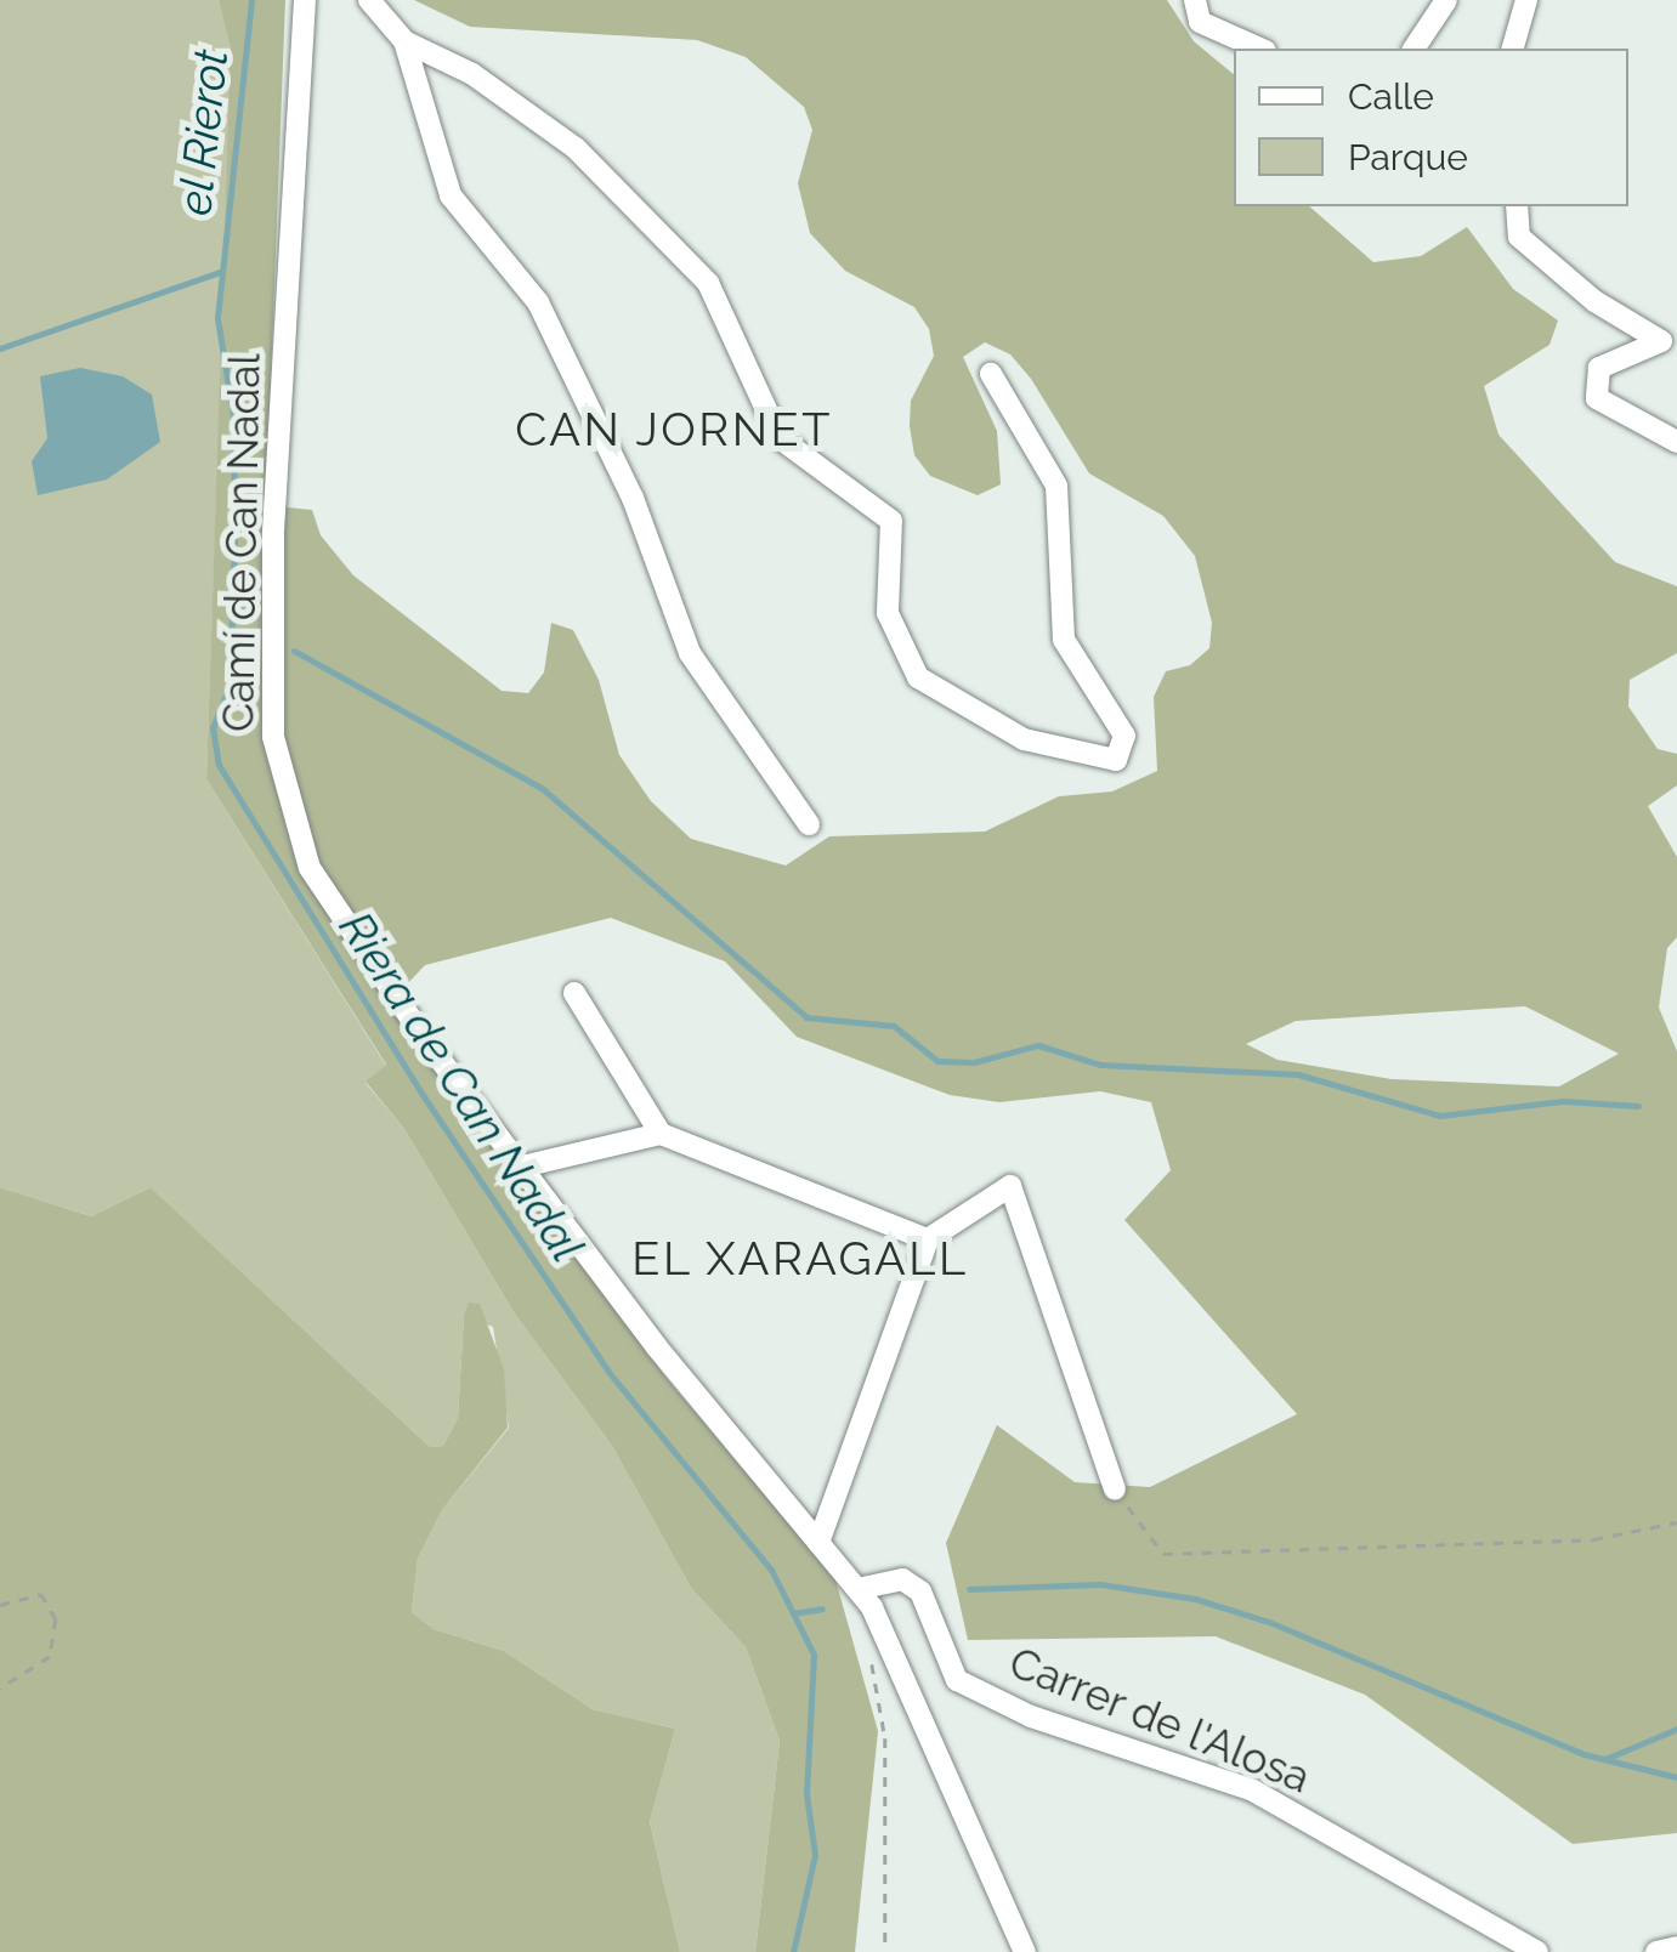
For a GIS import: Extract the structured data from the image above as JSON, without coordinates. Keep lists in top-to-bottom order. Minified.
{"streets":{"street":["Camí de Can Nadal","Carrer de l'Alosa"]},"crossings":[["Camí de Can Nadal","Carrer de l'Alosa"]],"districts":["CAN JORNET","EL XARAGALL"],"water":["el Rierot","Riera de Can Nadal"],"legend":["Calle","Parque"]}
